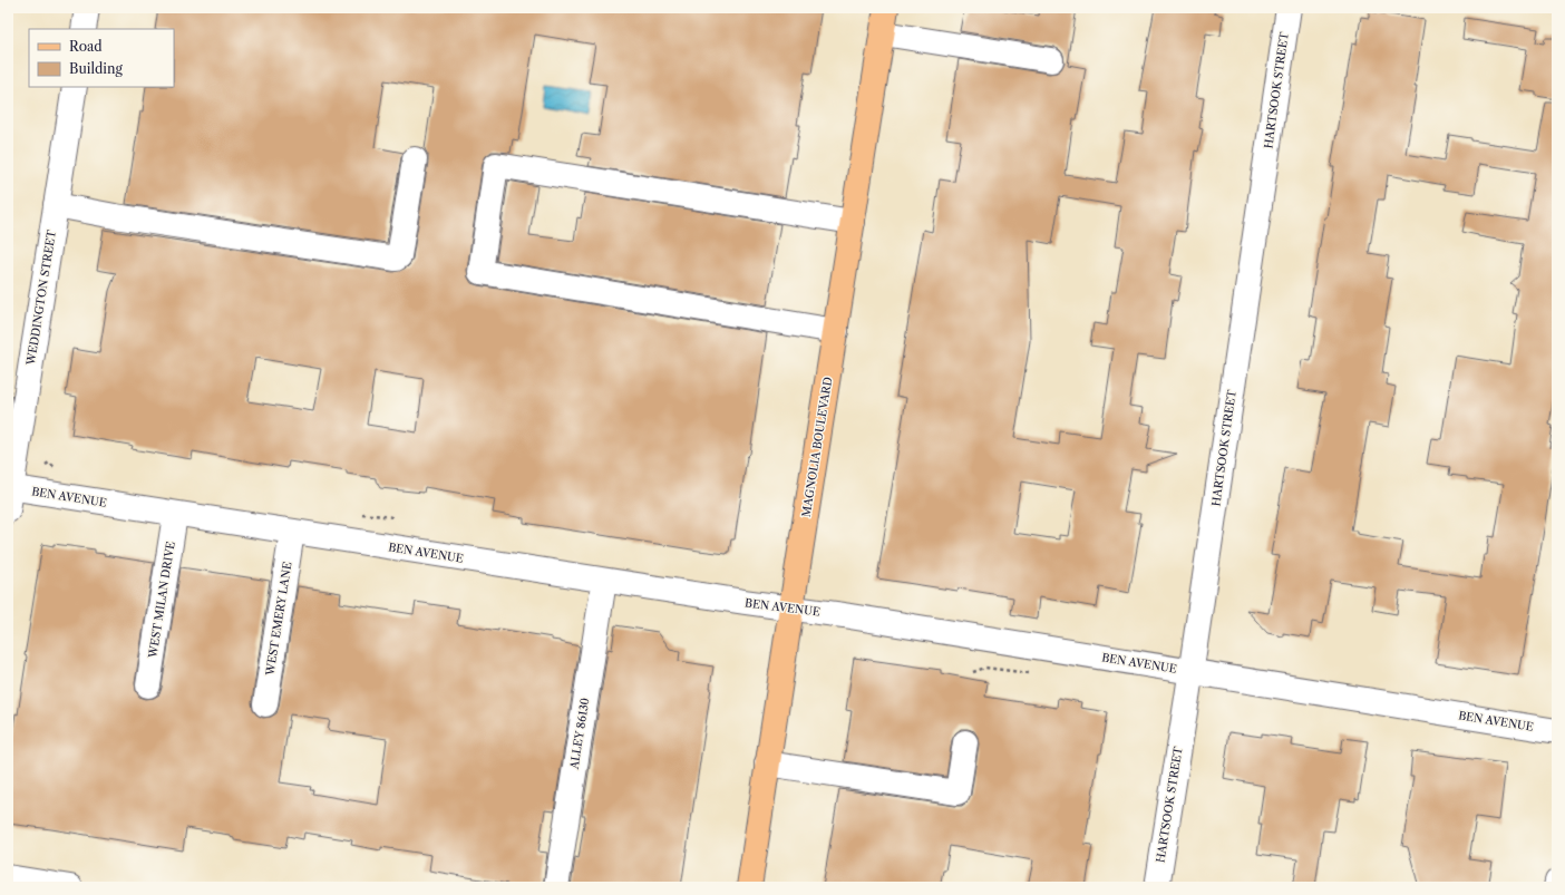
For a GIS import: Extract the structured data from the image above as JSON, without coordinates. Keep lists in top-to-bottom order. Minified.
{"streets":{"main road":["MAGNOLIA BOULEVARD"],"street":["HARTSOOK STREET","WEDDINGTON STREET","BEN AVENUE","WEST MILAN DRIVE","WEST EMERY LANE","ALLEY 86130"]},"crossings":[["HARTSOOK STREET","BEN AVENUE"],["WEDDINGTON STREET","BEN AVENUE"],["MAGNOLIA BOULEVARD","BEN AVENUE"],["BEN AVENUE","WEST MILAN DRIVE"],["BEN AVENUE","WEST EMERY LANE"],["BEN AVENUE","ALLEY 86130"]],"legend":["Road","Building"]}
